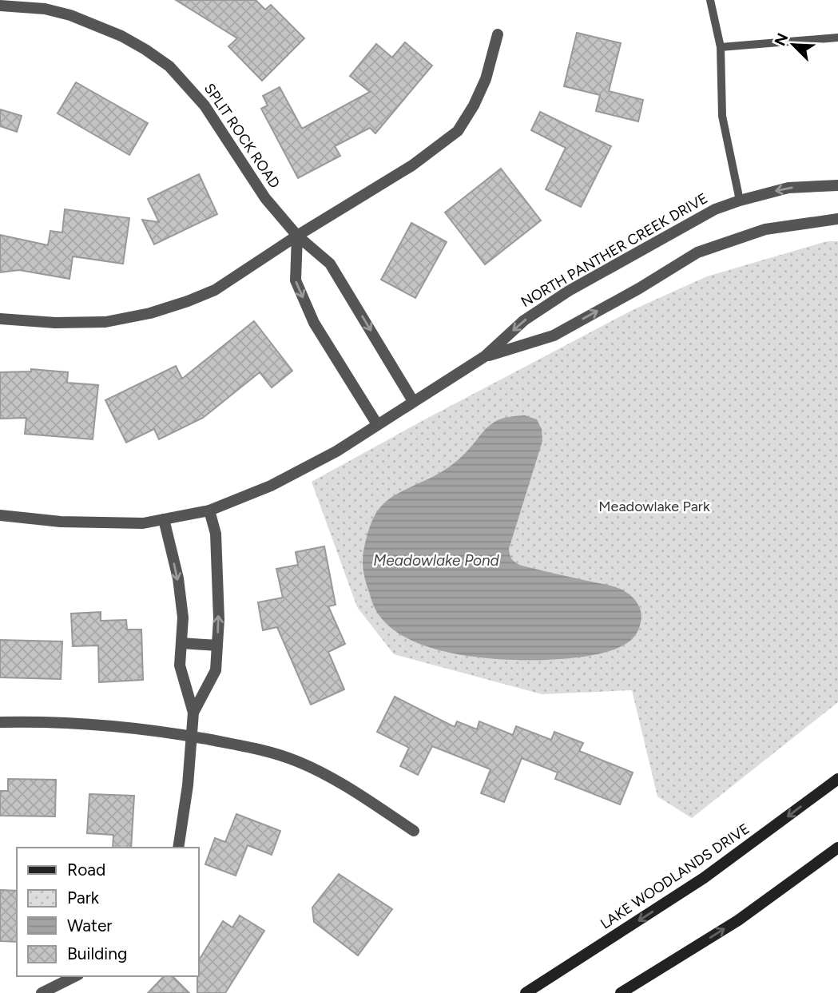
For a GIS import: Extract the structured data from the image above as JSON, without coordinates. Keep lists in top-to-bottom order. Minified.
{"streets":{"main road":["LAKE WOODLANDS DRIVE"],"street":["SPLIT ROCK ROAD","NORTH PANTHER CREEK DRIVE"]},"crossings":[["SPLIT ROCK ROAD","NORTH PANTHER CREEK DRIVE"]],"water":["Meadowlake Pond"],"parks":["Meadowlake Park"],"legend":["Road","Park","Water","Building"],"north":"top left"}
